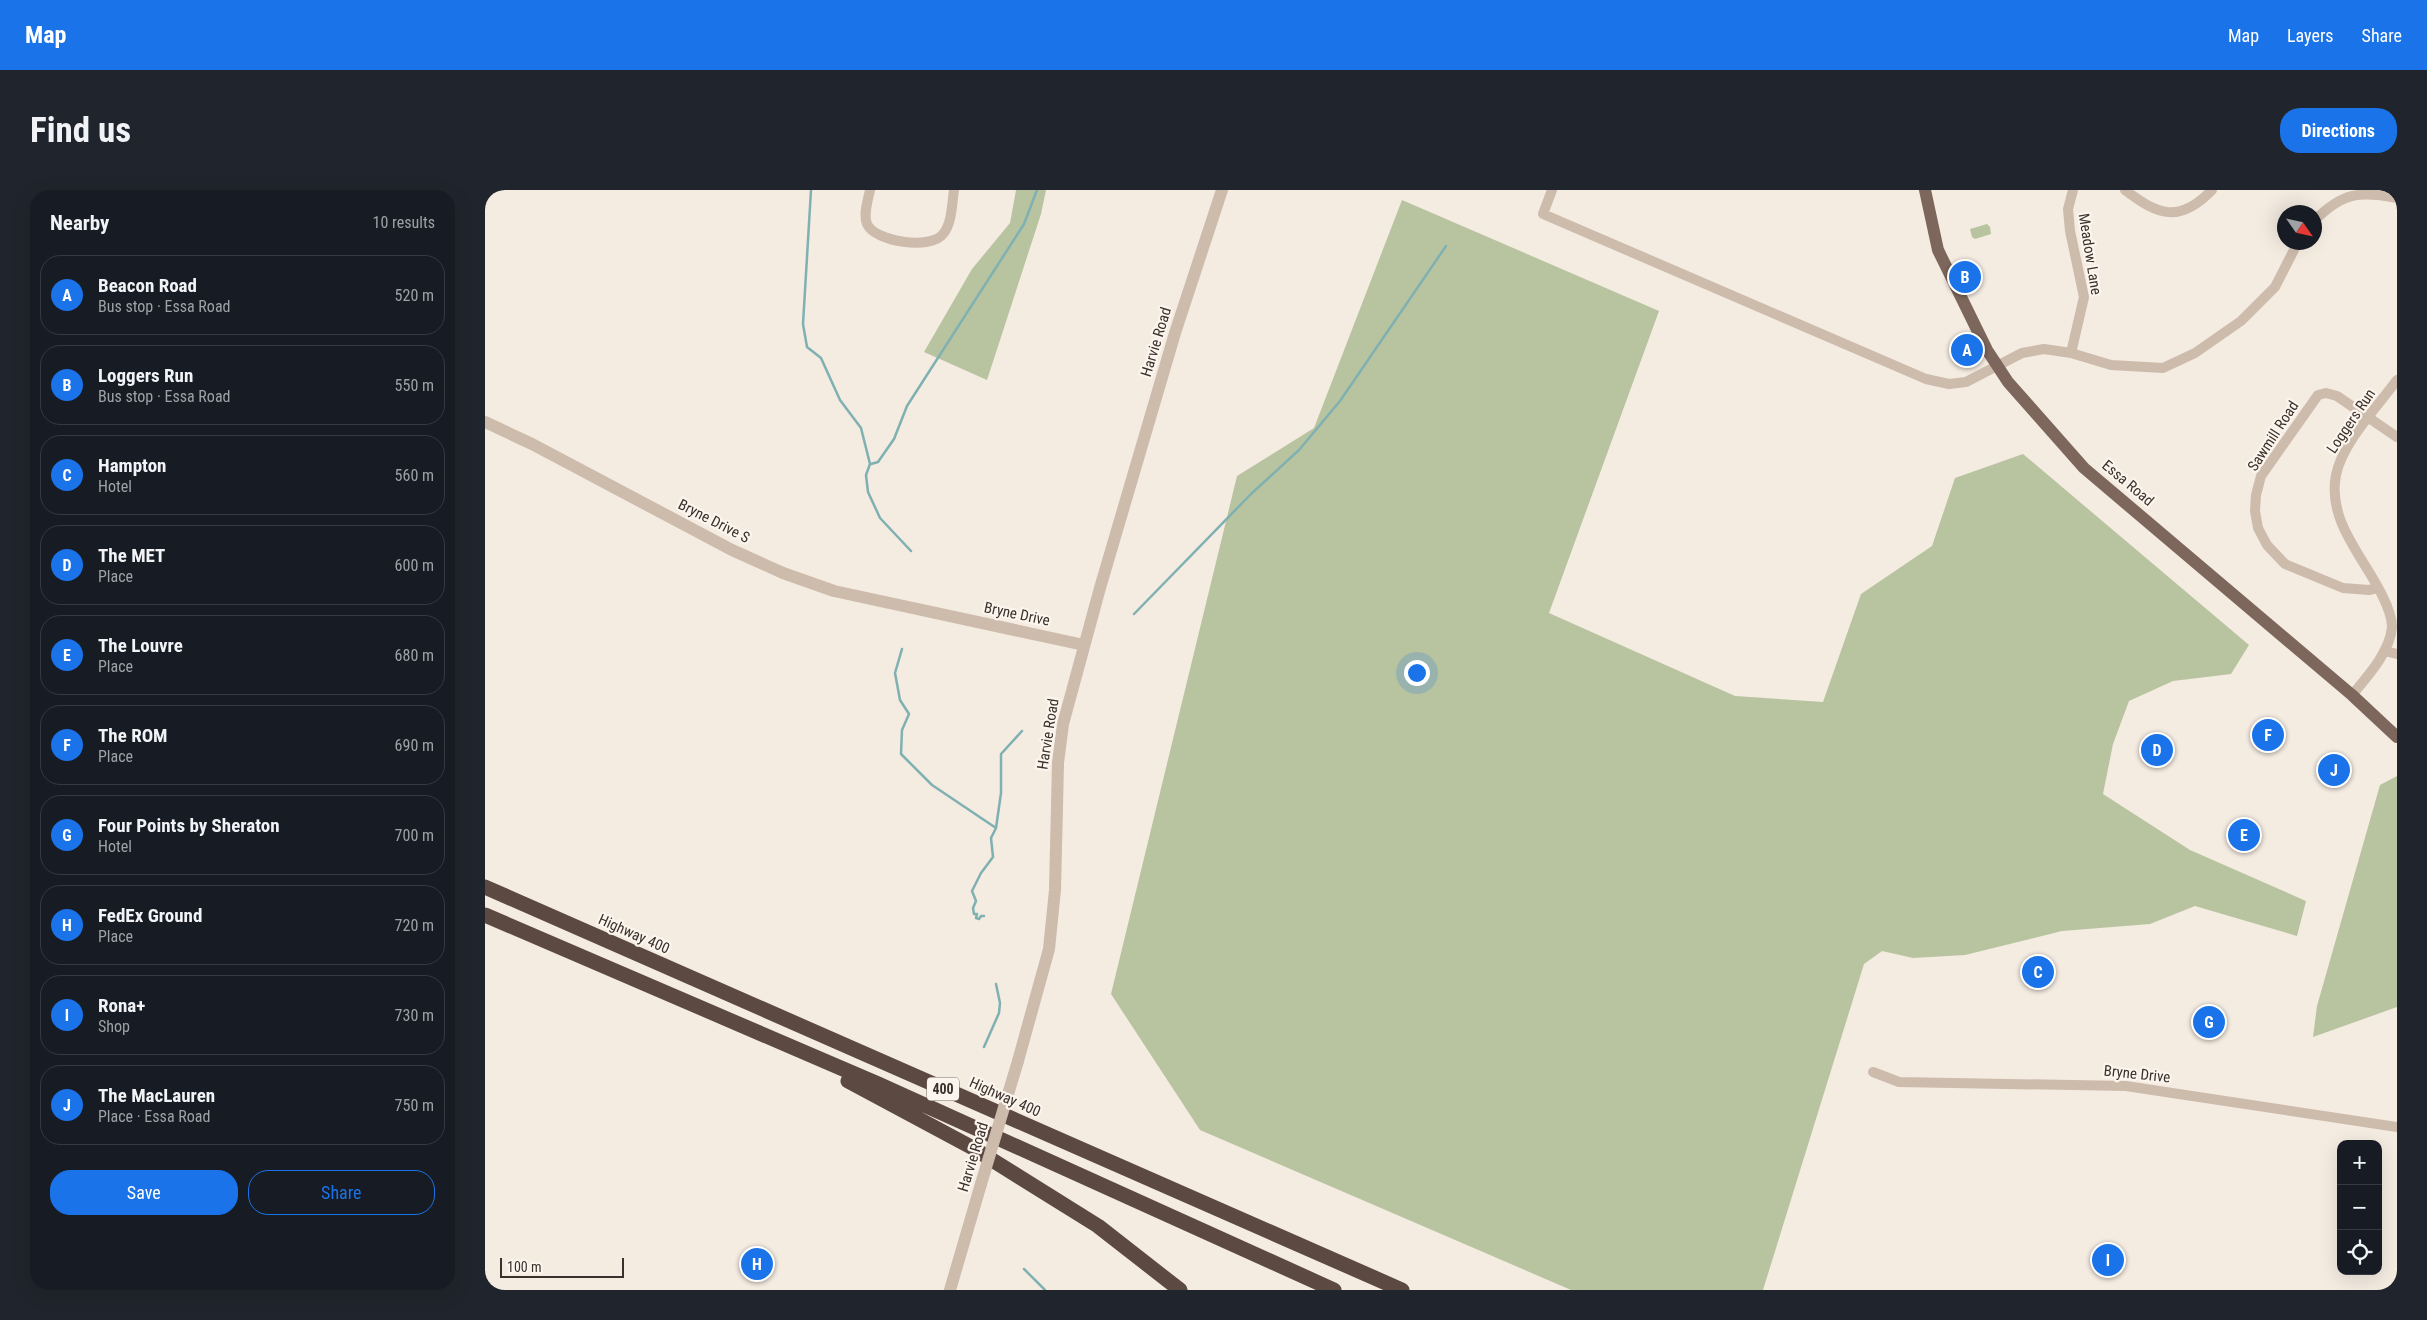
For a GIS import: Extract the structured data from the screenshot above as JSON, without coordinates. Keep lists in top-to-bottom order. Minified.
{"streets":{"highway":["Highway 400","400"],"main road":["Essa Road"],"street":["Meadow Lane","Harvie Road","Loggers Run","Sawmill Road","Bryne Drive S","Bryne Drive"]},"crossings":[["Harvie Road","Bryne Drive"],["Loggers Run","Sawmill Road"],["Loggers Run","Essa Road"],["Bryne Drive S","Bryne Drive"]],"scale_bar":"100 m","north":"bottom right","page":{"header":"Map","nav":["Map","Layers","Share"],"buttons":["Directions",["Save","Share"]],"title":"Find us","heading":["Nearby","10 results"],"list":[{"mark":"A","name":"Beacon Road","note":"Bus stop · Essa Road","value":"520 m"},{"mark":"B","name":"Loggers Run","note":"Bus stop · Essa Road","value":"550 m"},{"mark":"C","name":"Hampton","note":"Hotel","value":"560 m"},{"mark":"D","name":"The MET","note":"Place","value":"600 m"},{"mark":"E","name":"The Louvre","note":"Place","value":"680 m"},{"mark":"F","name":"The ROM","note":"Place","value":"690 m"},{"mark":"G","name":"Four Points by Sheraton","note":"Hotel","value":"700 m"},{"mark":"H","name":"FedEx Ground","note":"Place","value":"720 m"},{"mark":"I","name":"Rona+","note":"Shop","value":"730 m"},{"mark":"J","name":"The MacLauren","note":"Place · Essa Road","value":"750 m"}],"pins":["B","A","F","D","J","E","C","G","I","H"],"map_buttons":["+","−"],"scale":"100 m"}}
